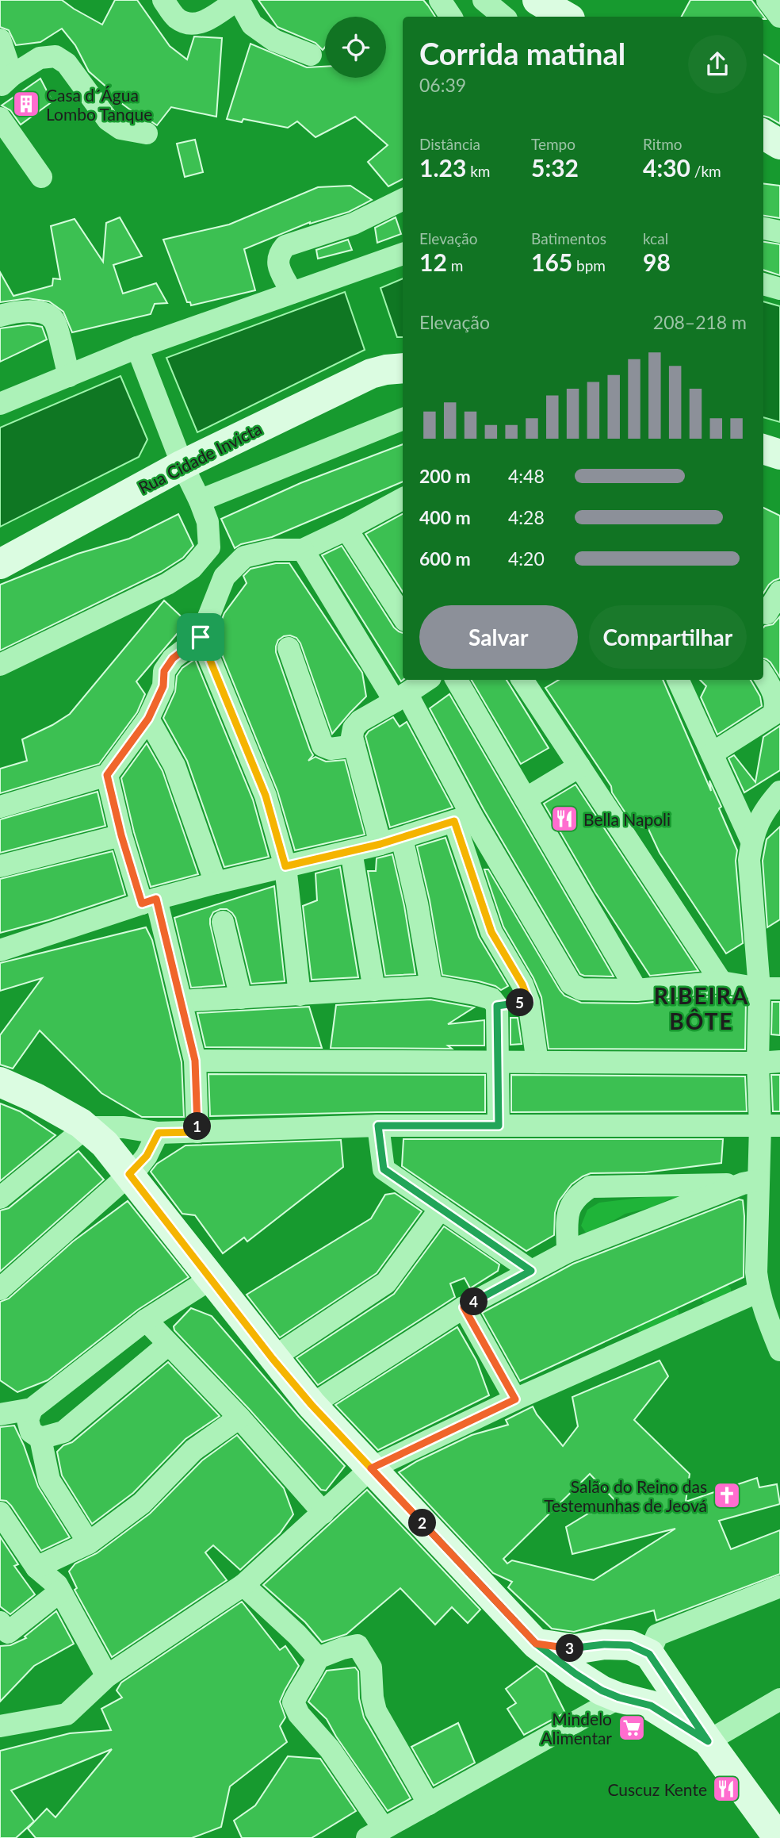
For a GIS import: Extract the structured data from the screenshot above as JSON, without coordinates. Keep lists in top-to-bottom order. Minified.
{"streets":{"main road":["Rua Cidade Invicta"]},"districts":["RIBEIRA BÔTE"],"places":{"building":["Casa d´Água Lombo Tanque"],"restaurant":["Bella Napoli","Cuscuz Kente"],"church":["Salão do Reino das Testemunhas de Jeová"],"supermarket":["Mindelo Alimentar"]},"page":{"heading":["Corrida matinal","06:39"],"stats":[["Distância","1.23 km"],["Tempo","5:32"],["Ritmo","4:30 /km"],["Elevação","12 m"],["Batimentos","165 bpm"],["kcal","98"]],"chart":["Elevação","208–218 m"],"list":[{"name":"200 m","note":"4:48"},{"name":"400 m","note":"4:28"},{"name":"600 m","note":"4:20"}],"buttons":["Salvar","Compartilhar"],"pins":["5","1","4","2","3"]}}
